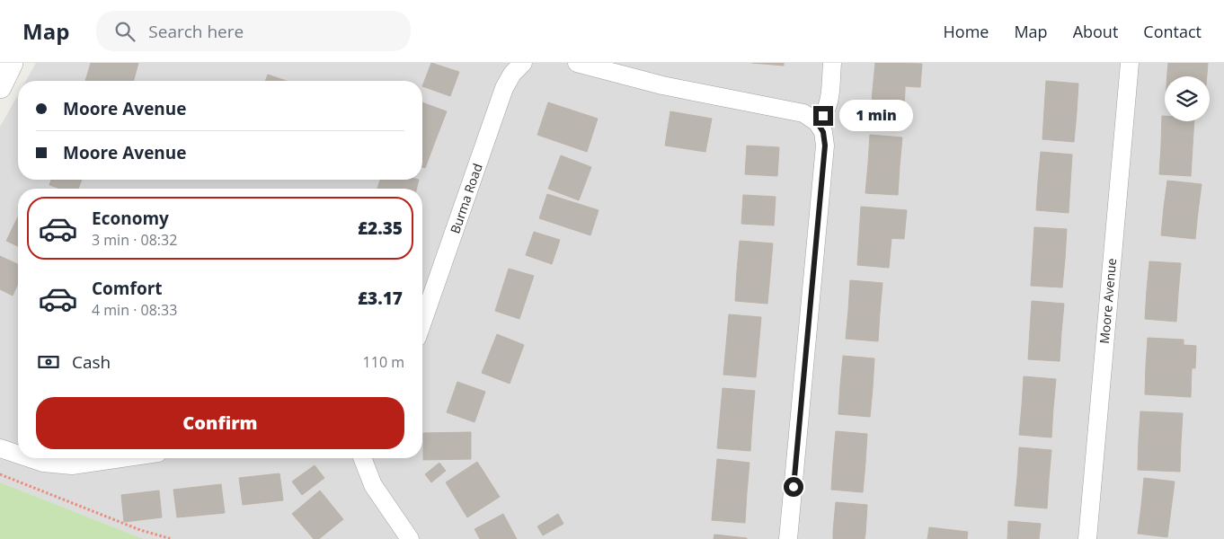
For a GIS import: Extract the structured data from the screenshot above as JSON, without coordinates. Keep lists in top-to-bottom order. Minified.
{"streets":{"street":["Burma Road","Moore Avenue"]},"page":{"header":"Map","search":"Search here","nav":["Home","Map","About","Contact"],"banner":["Moore Avenue","Moore Avenue"],"bubble":"1 min","list":[{"name":"Economy","note":"3 min · 08:32","value":"£2.35"},{"name":"Comfort","note":"4 min · 08:33","value":"£3.17"}],"pay":["Cash","110 m"],"buttons":"Confirm"}}
